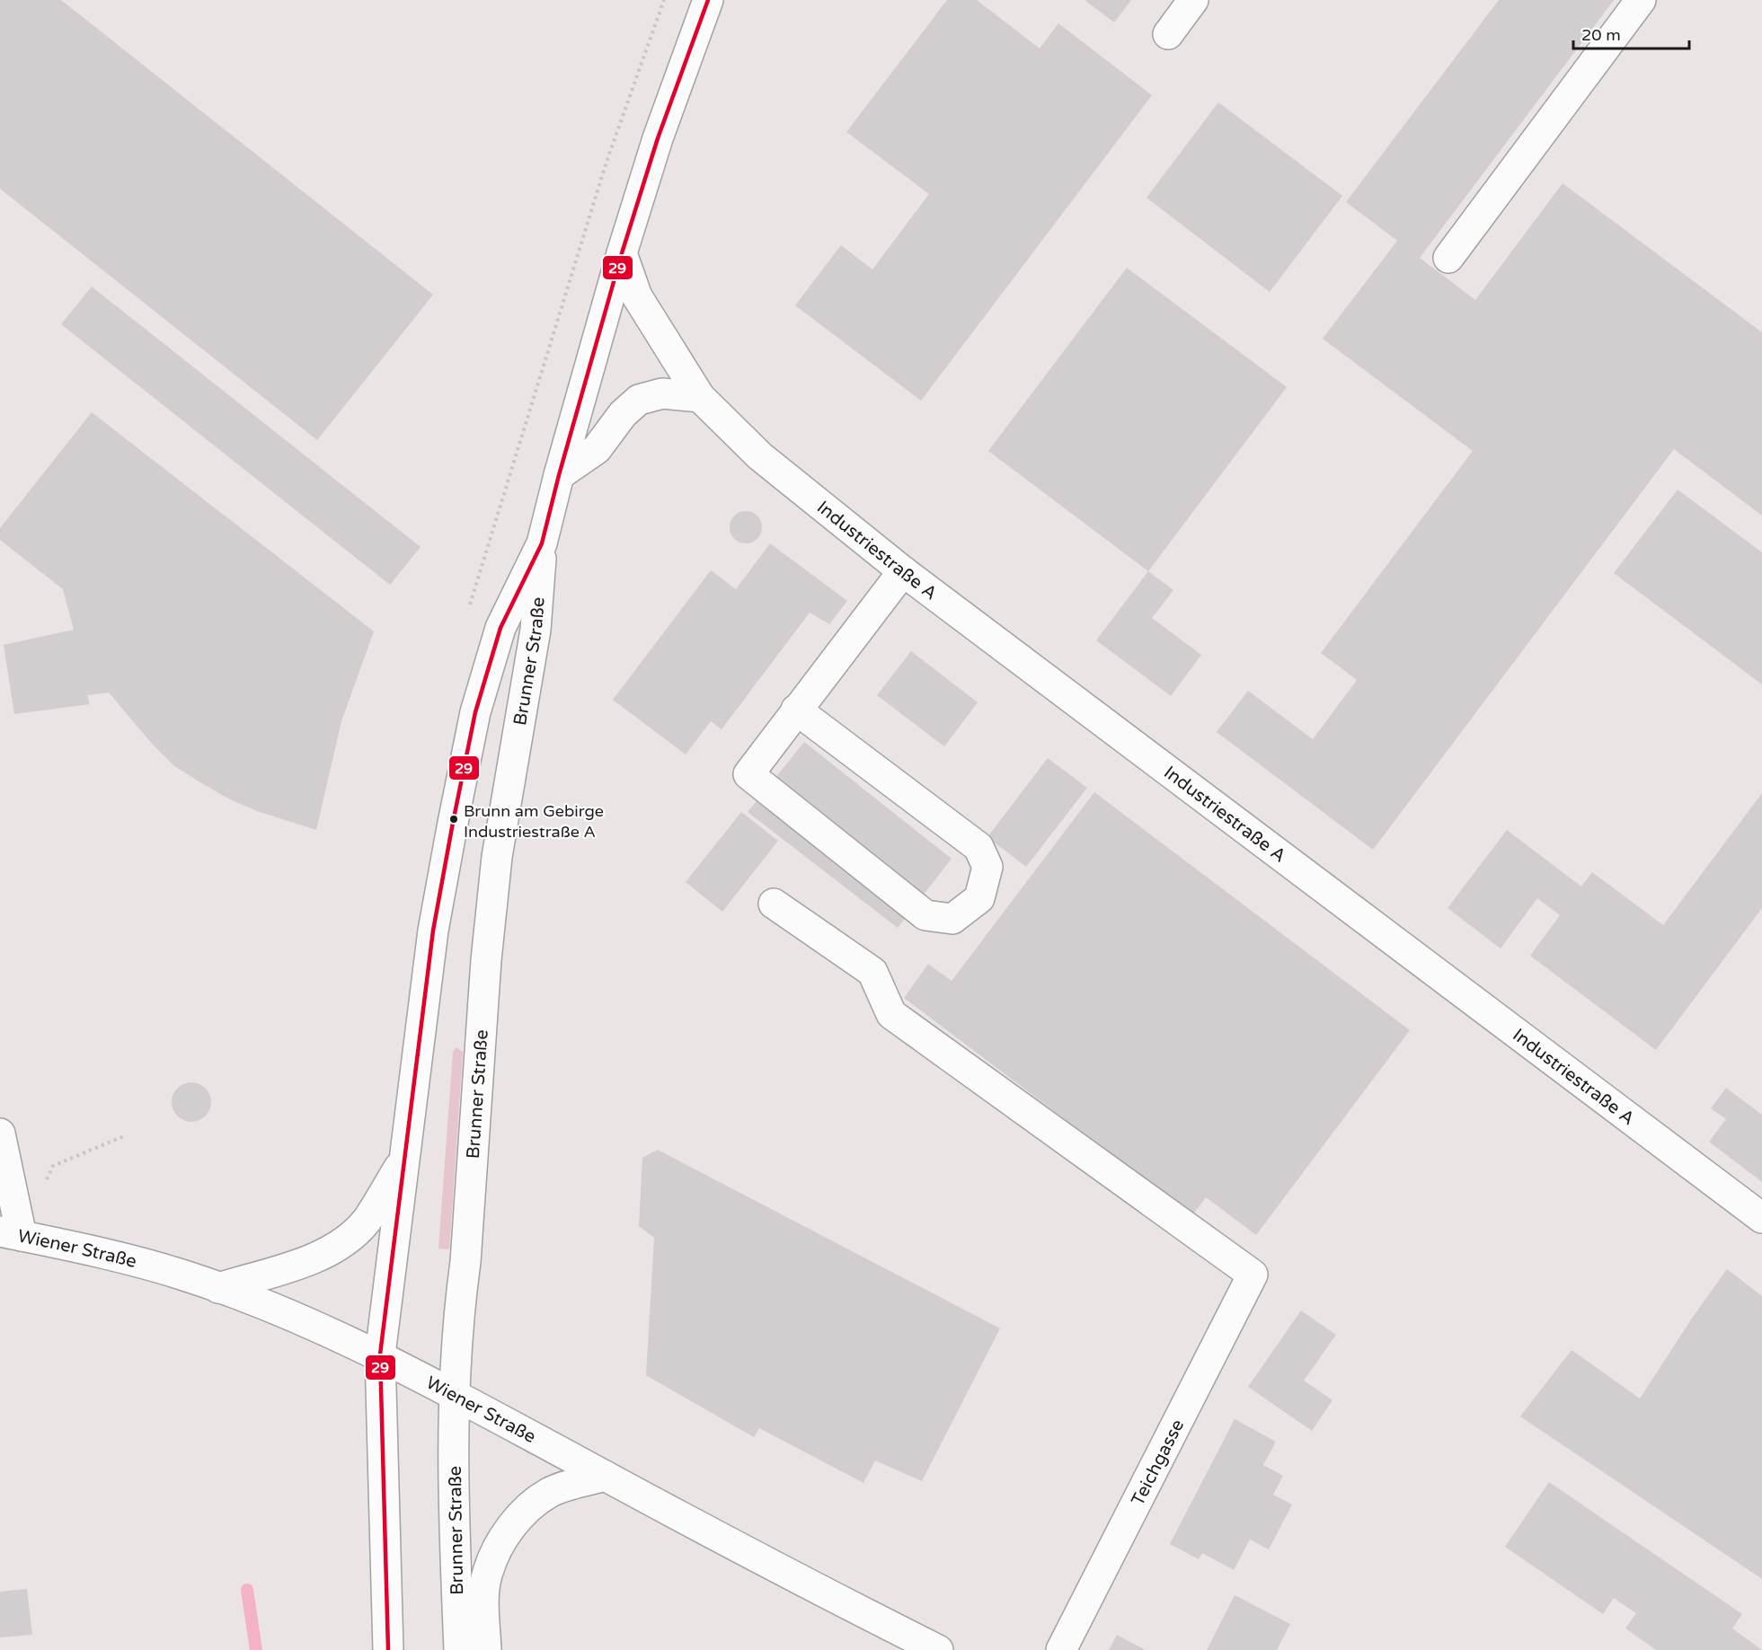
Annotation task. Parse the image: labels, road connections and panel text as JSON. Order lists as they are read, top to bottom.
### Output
{
  "streets": {
    "main road": [
      "Industriestraße A",
      "Brunner Straße",
      "Wiener Straße",
      "Teichgasse"
    ]
  },
  "crossings": [
    ["Brunner Straße", "Wiener Straße"]
  ],
  "places": ["Brunn am Gebirge Industriestraße A"],
  "lines": ["transit line 29"],
  "scale_bar": "20 m"
}
